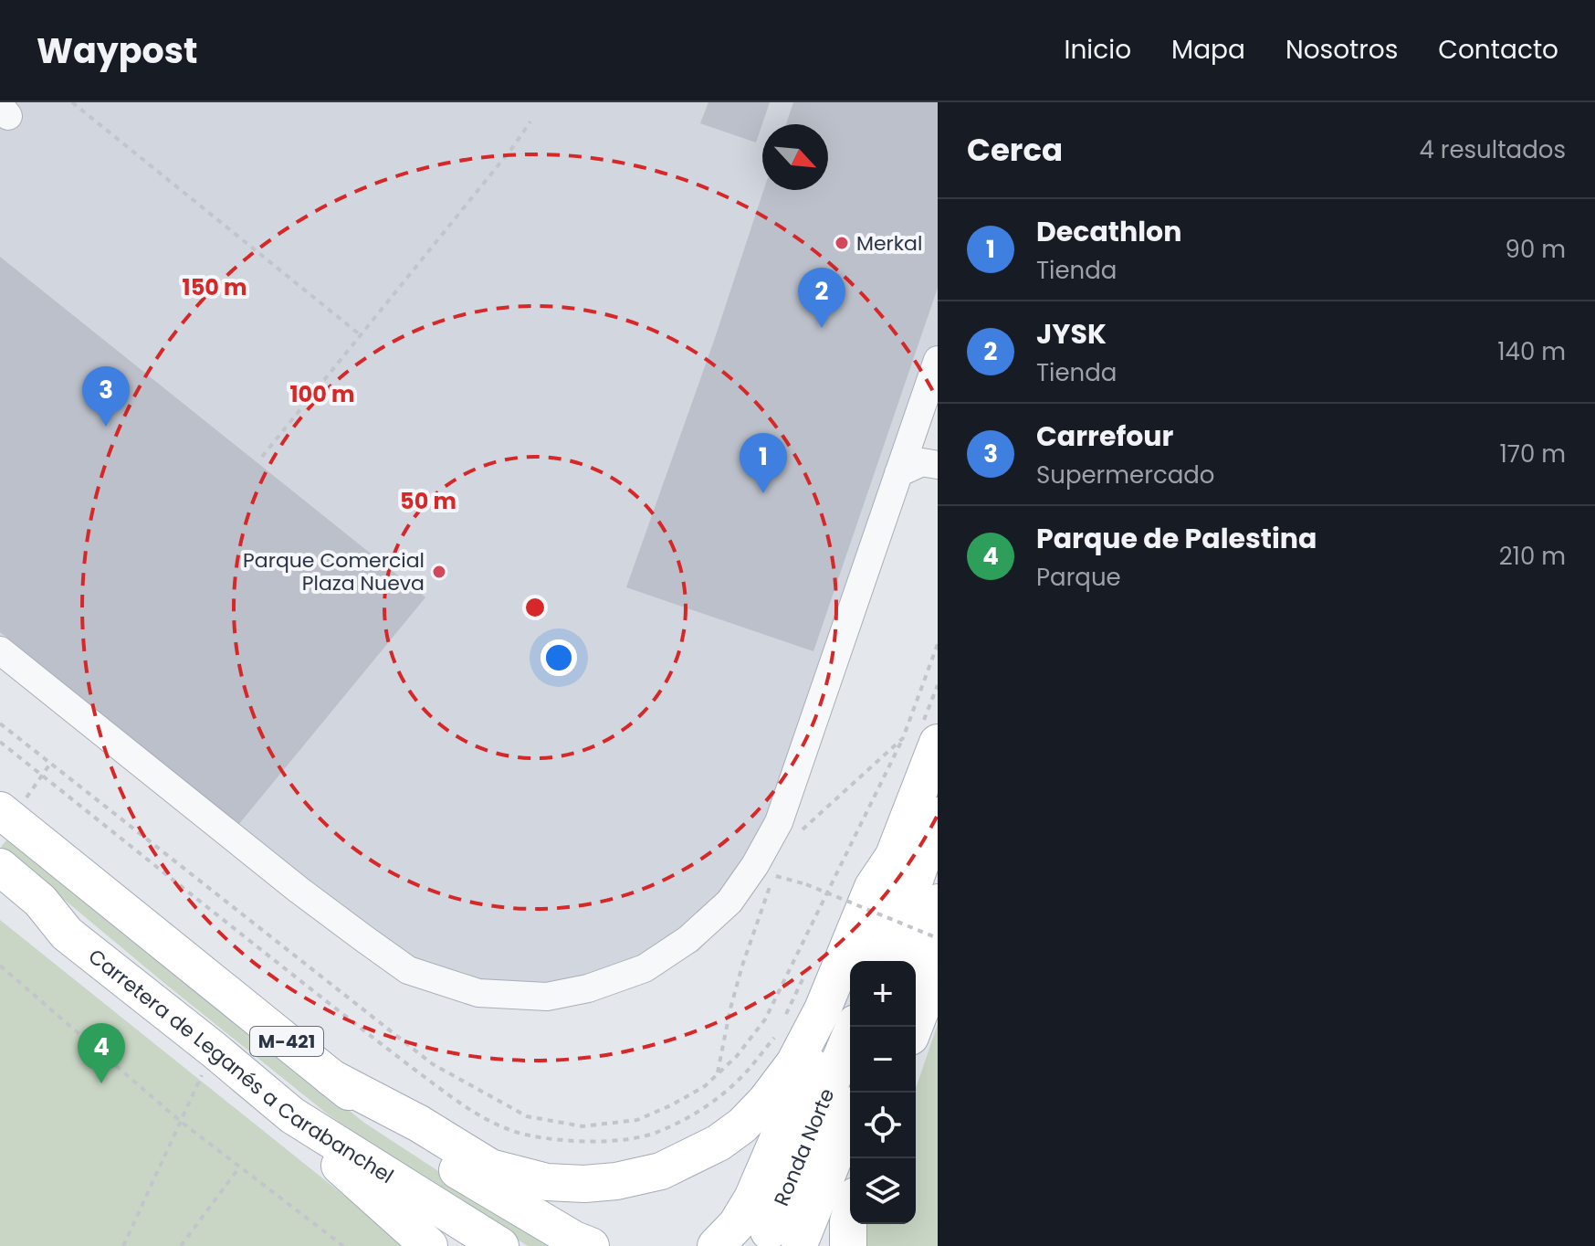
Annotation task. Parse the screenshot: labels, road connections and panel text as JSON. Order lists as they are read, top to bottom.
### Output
{
  "streets": {
    "main road": ["M-421", "Carretera de Leganés a Carabanchel", "Ronda Norte"]
  },
  "crossings": [
    ["M-421", "Carretera de Leganés a Carabanchel"]
  ],
  "places": ["Merkal", "Parque Comercial Plaza Nueva"],
  "north": "bottom right",
  "page": {
    "header": "Waypost",
    "nav": [
      "Inicio",
      "Mapa",
      "Nosotros",
      "Contacto"
    ],
    "heading": ["Cerca", "4 resultados"],
    "list": [
      {
        "mark": "1",
        "name": "Decathlon",
        "note": "Tienda",
        "value": "90 m"
      },
      {
        "mark": "2",
        "name": "JYSK",
        "note": "Tienda",
        "value": "140 m"
      },
      {
        "mark": "3",
        "name": "Carrefour",
        "note": "Supermercado",
        "value": "170 m"
      },
      {
        "mark": "4",
        "name": "Parque de Palestina",
        "note": "Parque",
        "value": "210 m"
      }
    ],
    "pins": [
      "2",
      "3",
      "1",
      "4"
    ],
    "map_buttons": ["+", "−"]
  },
  "rings": ["150 m", "100 m", "50 m"]
}
